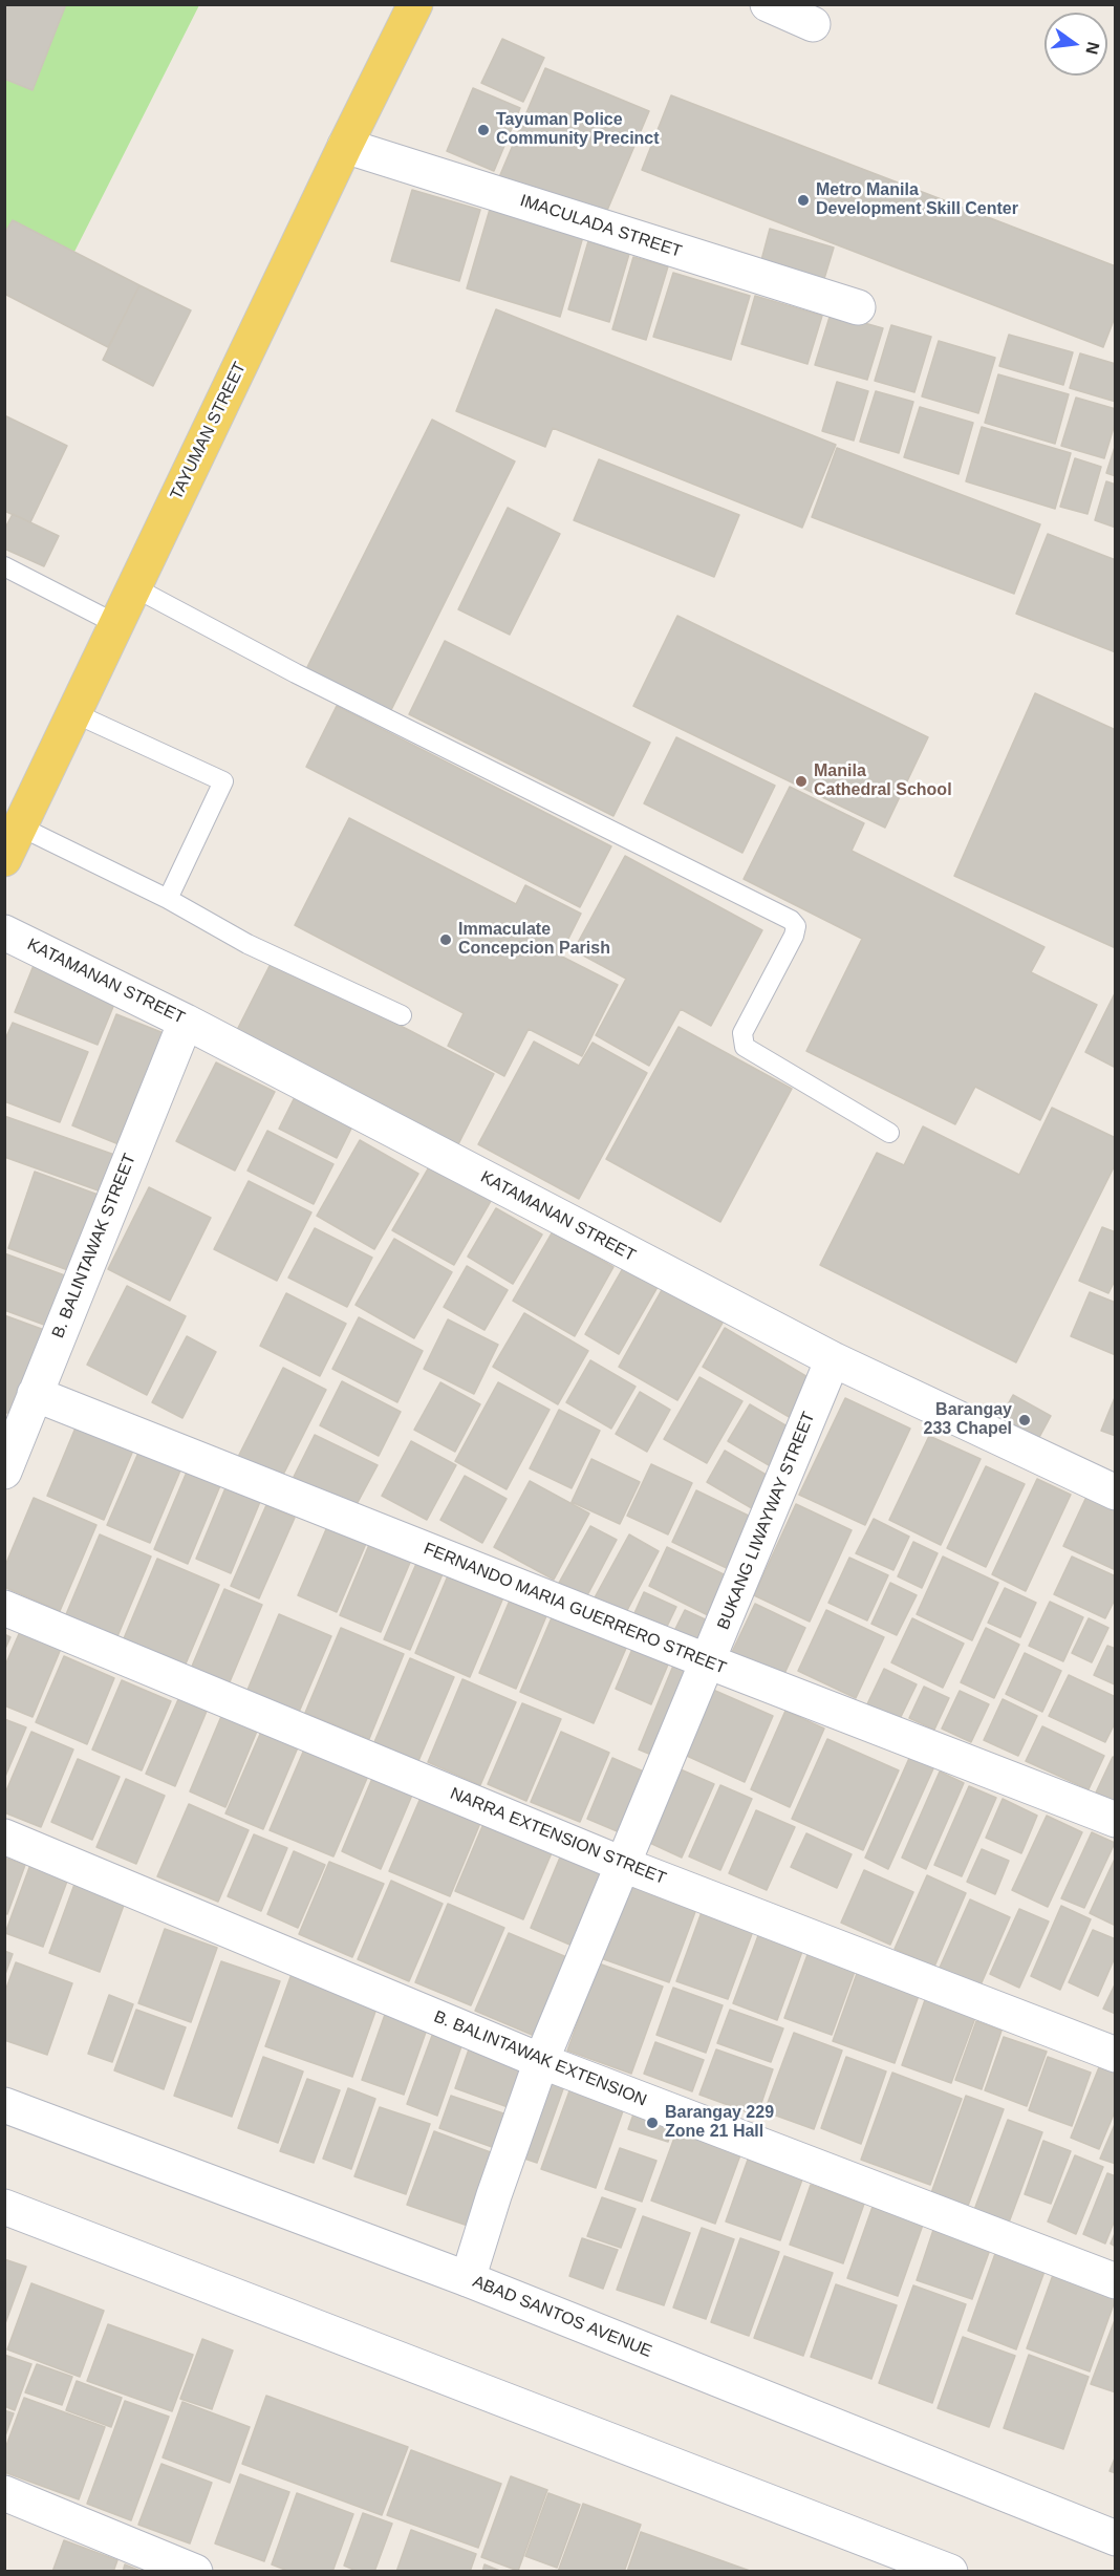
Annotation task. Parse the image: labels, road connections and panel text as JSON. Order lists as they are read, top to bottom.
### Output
{
  "streets": {
    "main road": ["TAYUMAN STREET"],
    "street": [
      "IMACULADA STREET",
      "KATAMANAN STREET",
      "B. BALINTAWAK STREET",
      "BUKANG LIWAYWAY STREET",
      "FERNANDO MARIA GUERRERO STREET",
      "NARRA EXTENSION STREET",
      "B. BALINTAWAK EXTENSION",
      "ABAD SANTOS AVENUE"
    ]
  },
  "crossings": [
    ["IMACULADA STREET", "TAYUMAN STREET"],
    ["KATAMANAN STREET", "B. BALINTAWAK STREET"],
    ["KATAMANAN STREET", "BUKANG LIWAYWAY STREET"],
    ["B. BALINTAWAK STREET", "FERNANDO MARIA GUERRERO STREET"],
    ["BUKANG LIWAYWAY STREET", "FERNANDO MARIA GUERRERO STREET"],
    ["BUKANG LIWAYWAY STREET", "NARRA EXTENSION STREET"],
    ["BUKANG LIWAYWAY STREET", "B. BALINTAWAK EXTENSION"],
    ["BUKANG LIWAYWAY STREET", "ABAD SANTOS AVENUE"]
  ],
  "places": [
    "Tayuman Police Community Precinct",
    "Metro Manila Development Skill Center",
    "Manila Cathedral School",
    "Immaculate Concepcion Parish",
    "Barangay 233 Chapel",
    "Barangay 229 Zone 21 Hall"
  ],
  "north": "right"
}
